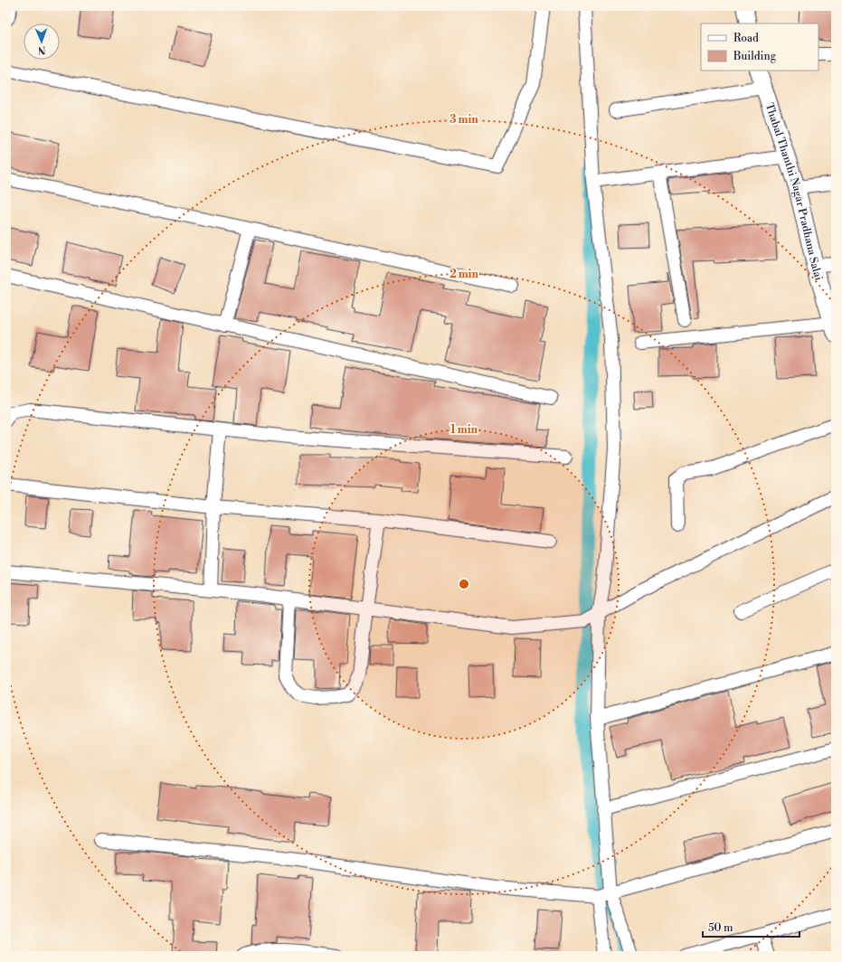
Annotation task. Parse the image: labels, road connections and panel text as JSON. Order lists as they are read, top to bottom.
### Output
{
  "streets": {
    "main road": ["Thabal Thanthi Nagar Pradhana Salai"]
  },
  "legend": ["Road", "Building"],
  "scale_bar": "50 m",
  "north": "bottom",
  "rings": ["3 min", "2 min", "1 min"]
}
